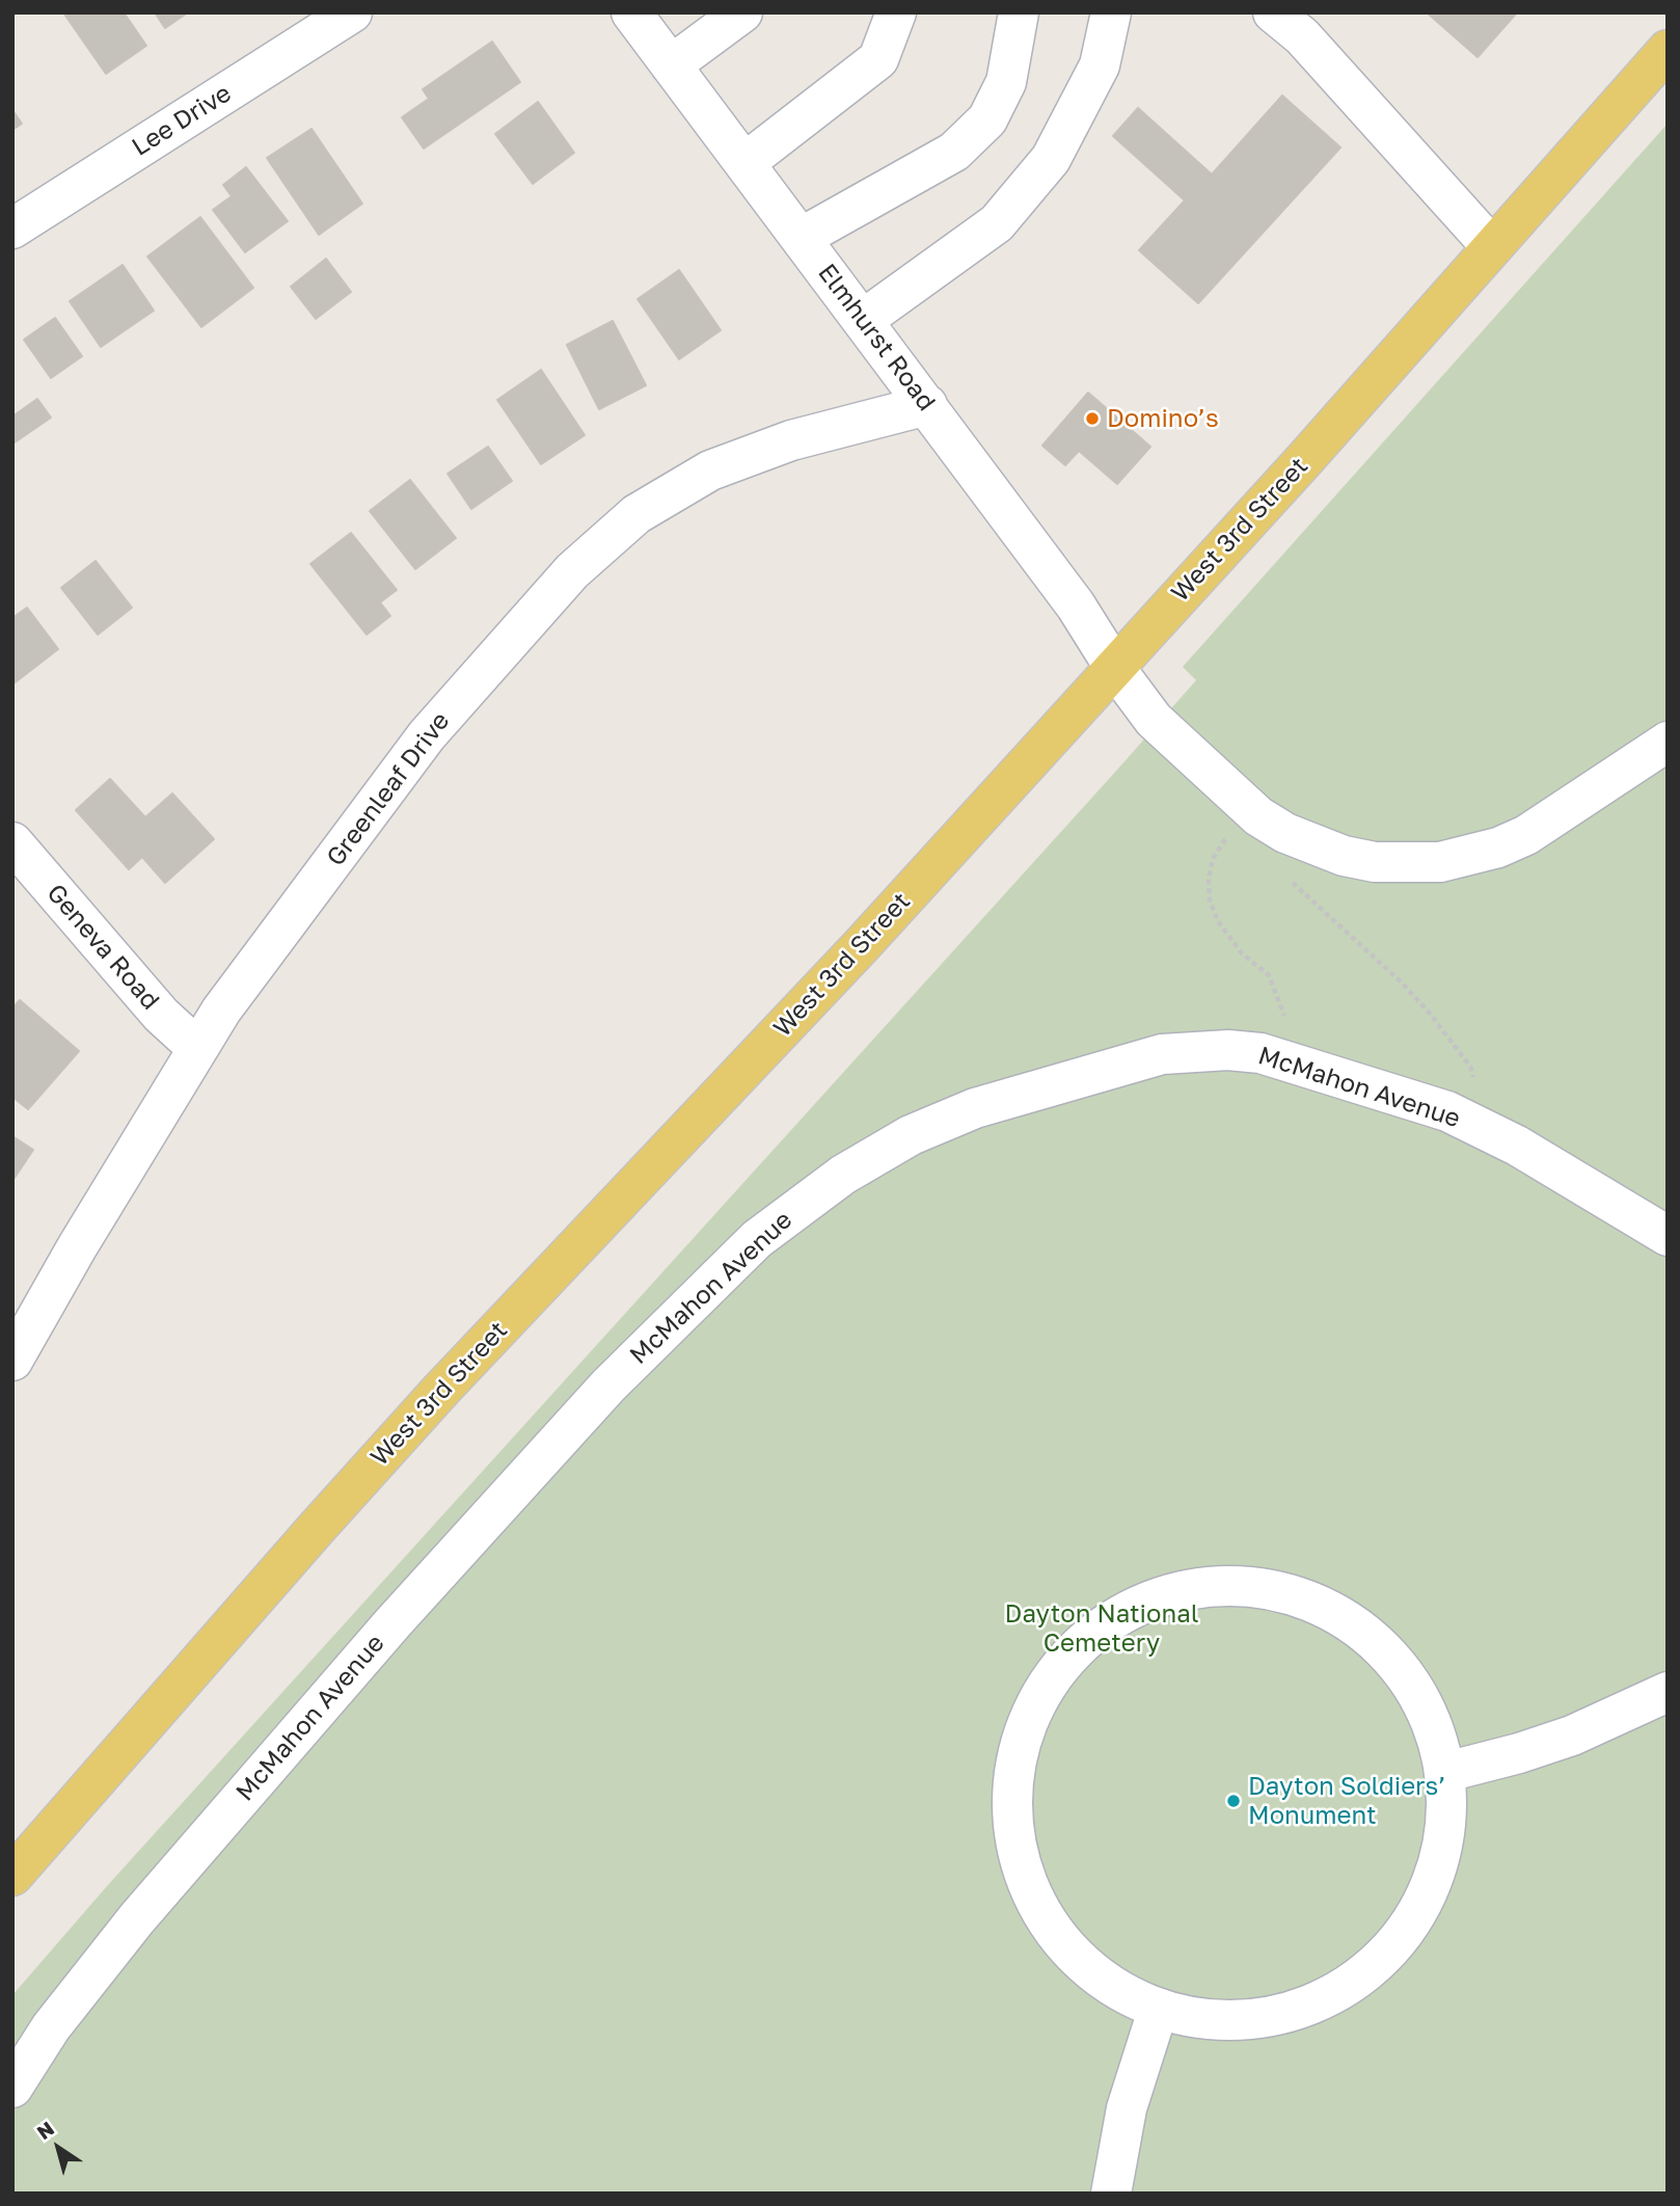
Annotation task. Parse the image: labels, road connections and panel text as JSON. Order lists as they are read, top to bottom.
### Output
{
  "streets": {
    "main road": ["West 3rd Street"],
    "street": [
      "Lee Drive",
      "Elmhurst Road",
      "Greenleaf Drive",
      "Geneva Road",
      "McMahon Avenue"
    ]
  },
  "crossings": [
    ["Elmhurst Road", "West 3rd Street"],
    ["Elmhurst Road", "Greenleaf Drive"],
    ["Greenleaf Drive", "Geneva Road"]
  ],
  "parks": ["Dayton National Cemetery"],
  "places": ["Domino’s", "Dayton Soldiers’ Monument"],
  "north": "top left"
}
